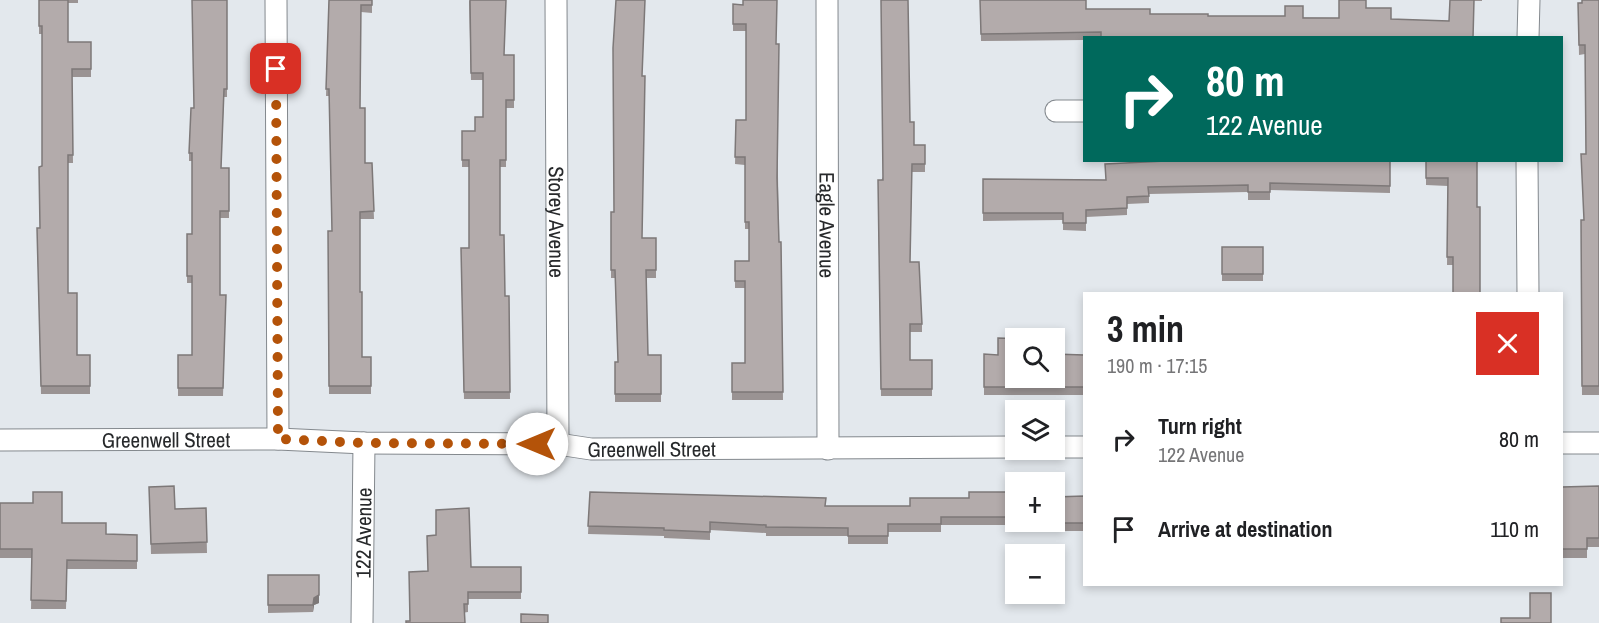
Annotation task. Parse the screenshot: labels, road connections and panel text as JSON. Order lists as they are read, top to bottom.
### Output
{
  "streets": {
    "street": [
      "Storey Avenue",
      "Eagle Avenue",
      "Greenwell Street",
      "122 Avenue"
    ]
  },
  "crossings": [
    ["Storey Avenue", "Greenwell Street"],
    ["Eagle Avenue", "Greenwell Street"],
    ["Greenwell Street", "122 Avenue"]
  ],
  "page": {
    "turn": ["80 m", "122 Avenue"],
    "heading": ["3 min", "190 m · 17:15"],
    "map_buttons": ["+", "−"],
    "list": [
      {
        "name": "Turn right",
        "note": "122 Avenue",
        "value": "80 m"
      },
      {
        "name": "Arrive at destination",
        "value": "110 m"
      }
    ]
  }
}
